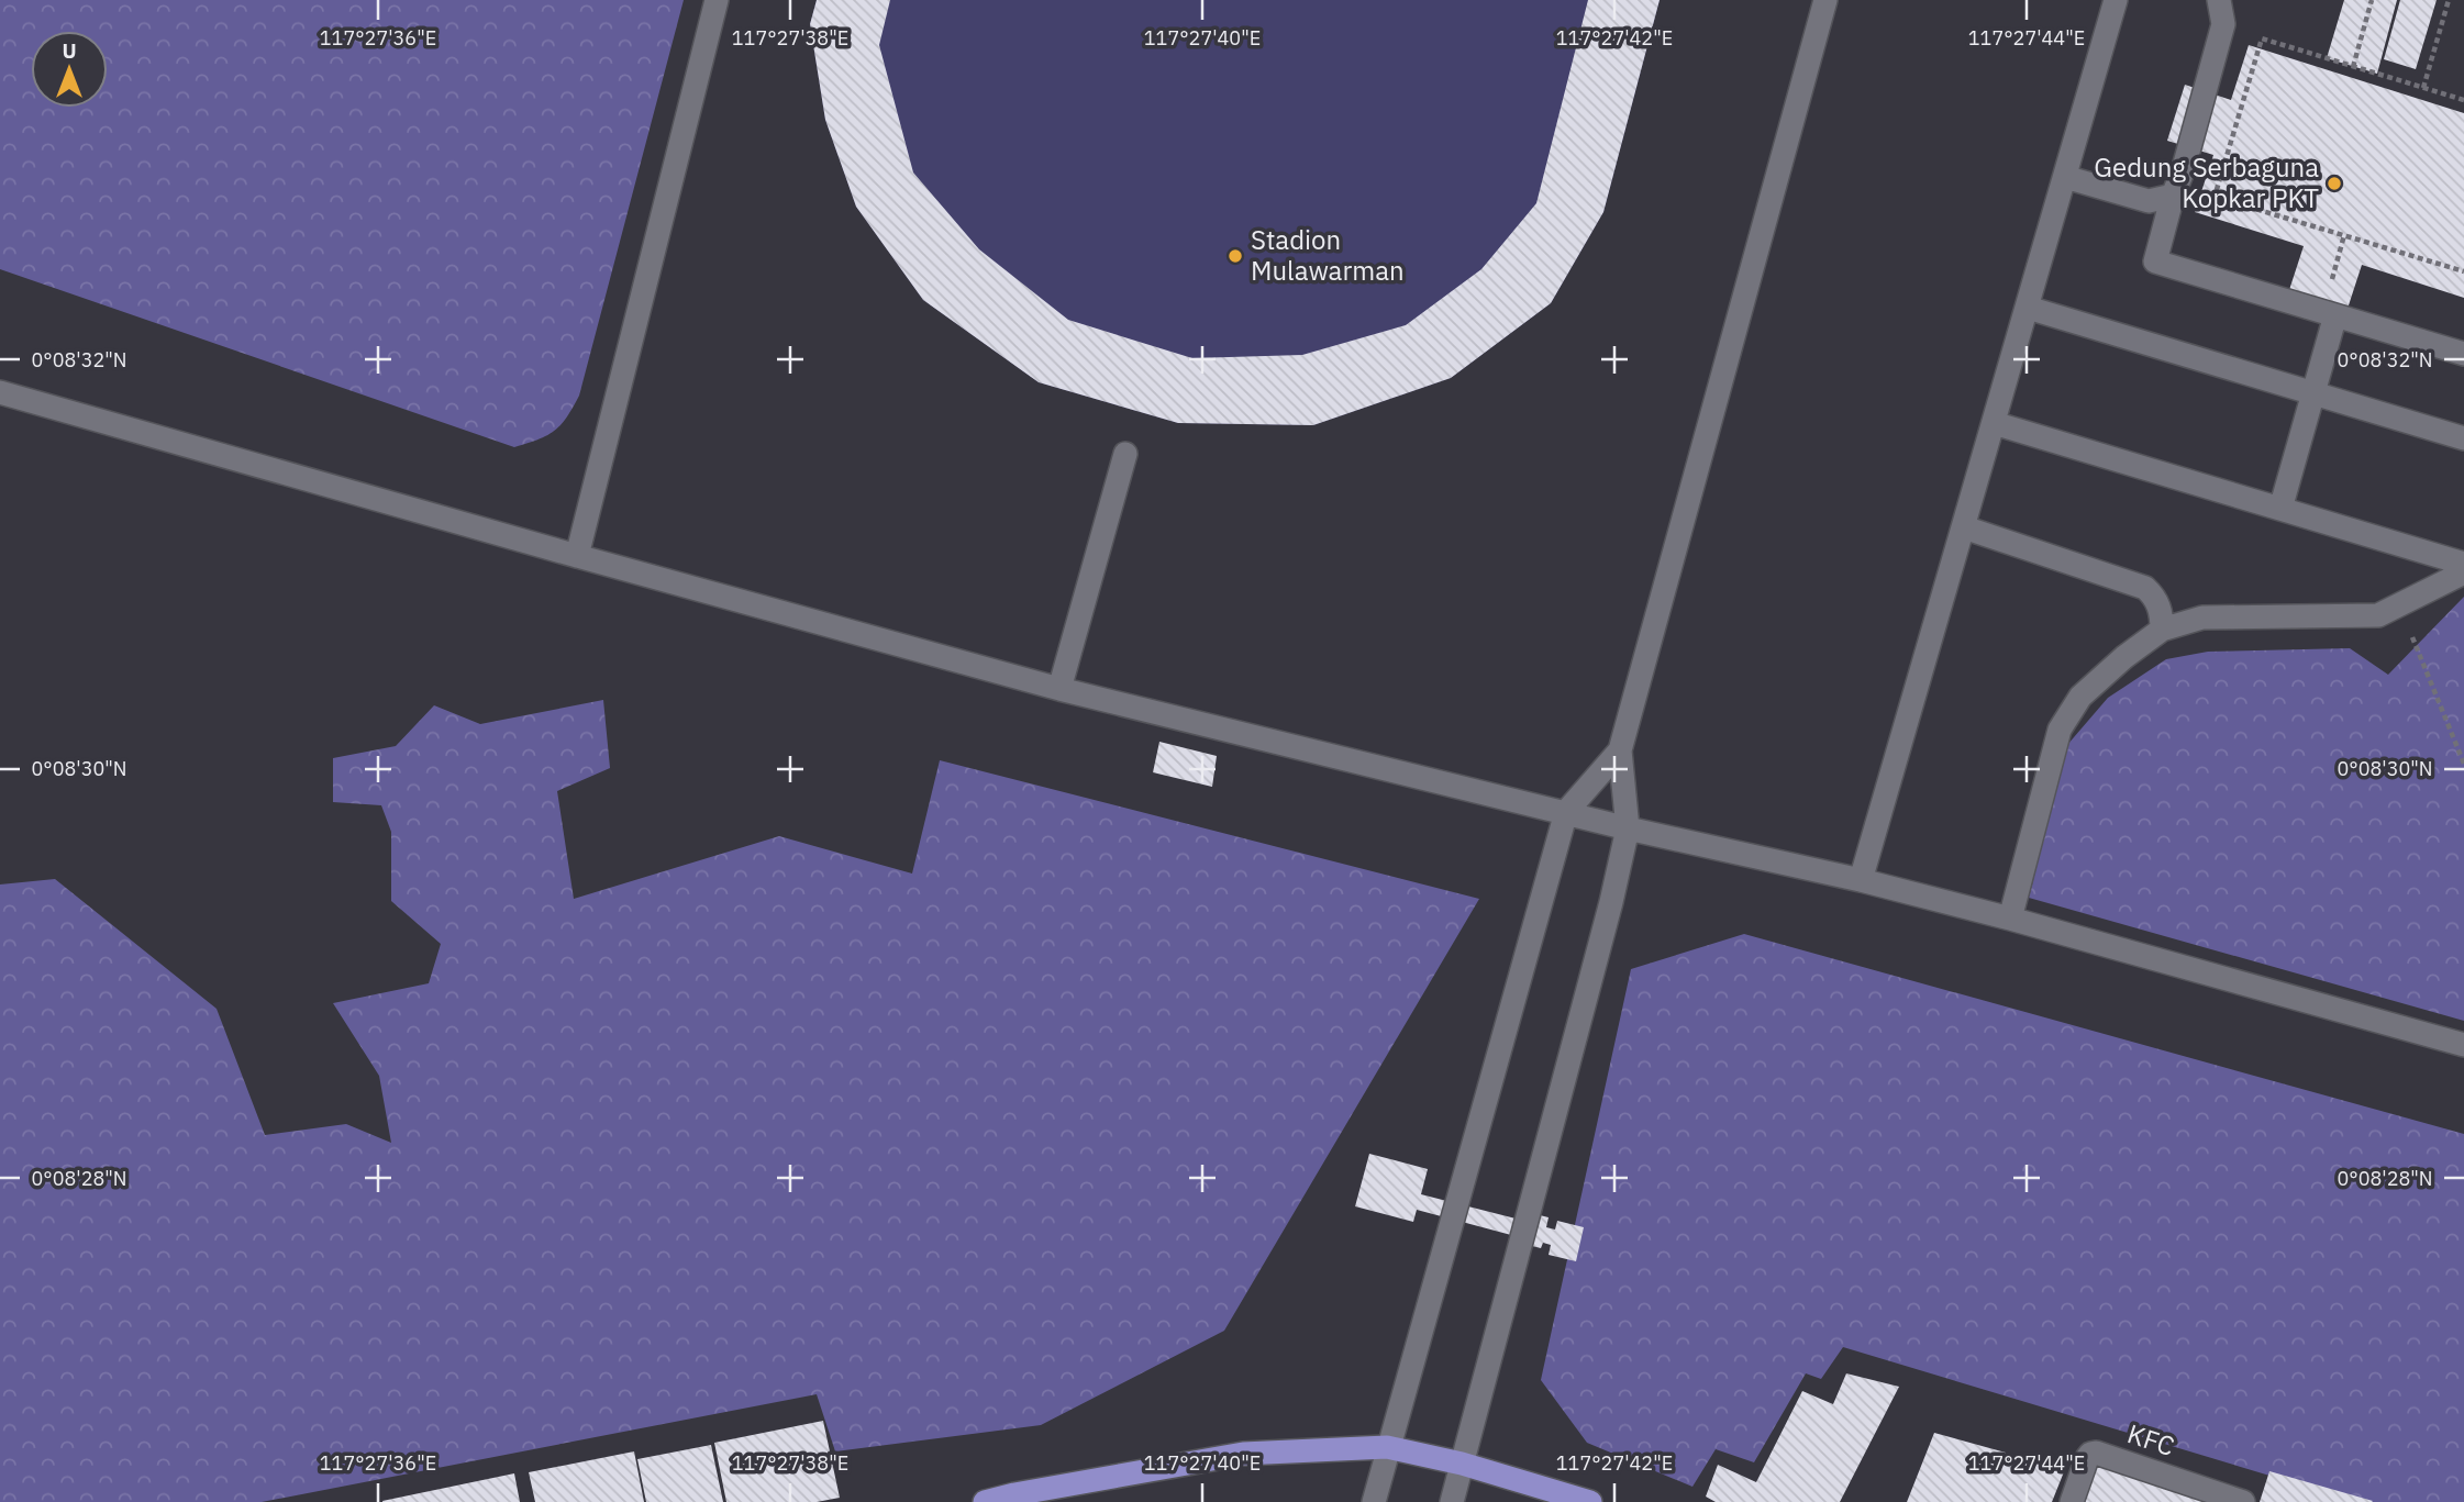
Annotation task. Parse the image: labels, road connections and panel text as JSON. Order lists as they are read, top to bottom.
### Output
{
  "streets": {
    "street": ["KFC"]
  },
  "places": ["Gedung Serbaguna Kopkar PKT", "Stadion Mulawarman"],
  "north": "top",
  "coordinates": [
    "117°27'36\"E",
    "117°27'38\"E",
    "117°27'40\"E",
    "117°27'42\"E",
    "117°27'44\"E",
    "0°08'32\"N",
    "0°08'30\"N",
    "0°08'28\"N"
  ]
}
